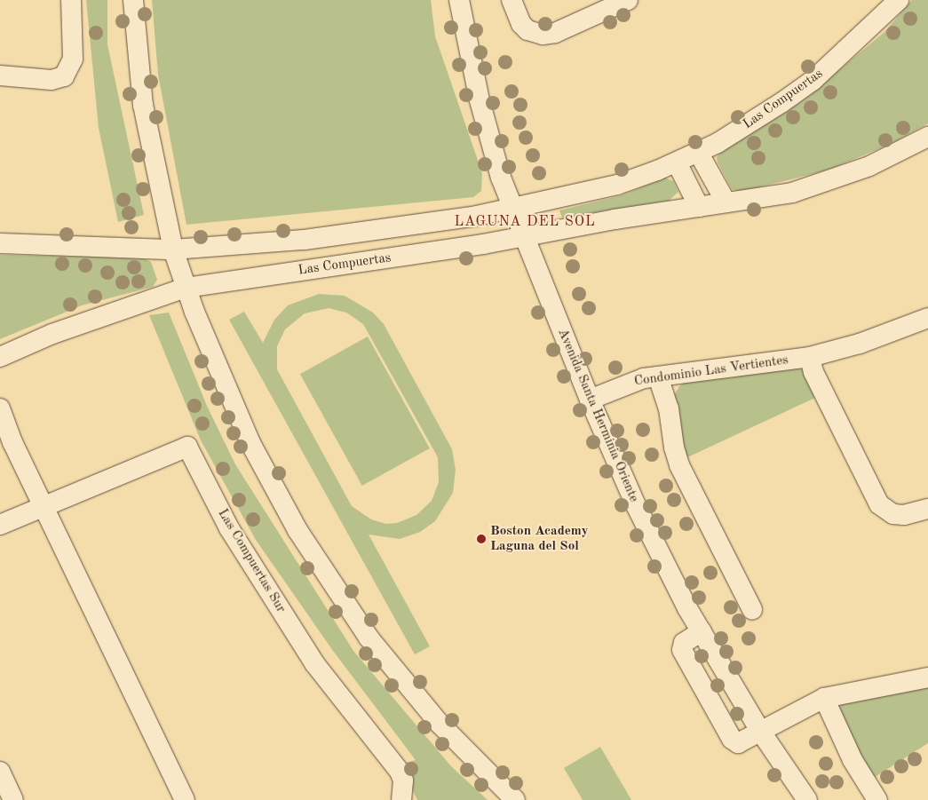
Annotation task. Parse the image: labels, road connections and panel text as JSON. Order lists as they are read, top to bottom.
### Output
{
  "streets": {
    "street": [
      "Las Compuertas",
      "Condominio Las Vertientes",
      "Avenida Santa Herminia Oriente",
      "Las Compuertas Sur"
    ]
  },
  "crossings": [
    ["Las Compuertas", "Avenida Santa Herminia Oriente"],
    ["Condominio Las Vertientes", "Avenida Santa Herminia Oriente"]
  ],
  "districts": ["LAGUNA DEL SOL"],
  "places": ["Boston Academy Laguna del Sol"]
}
